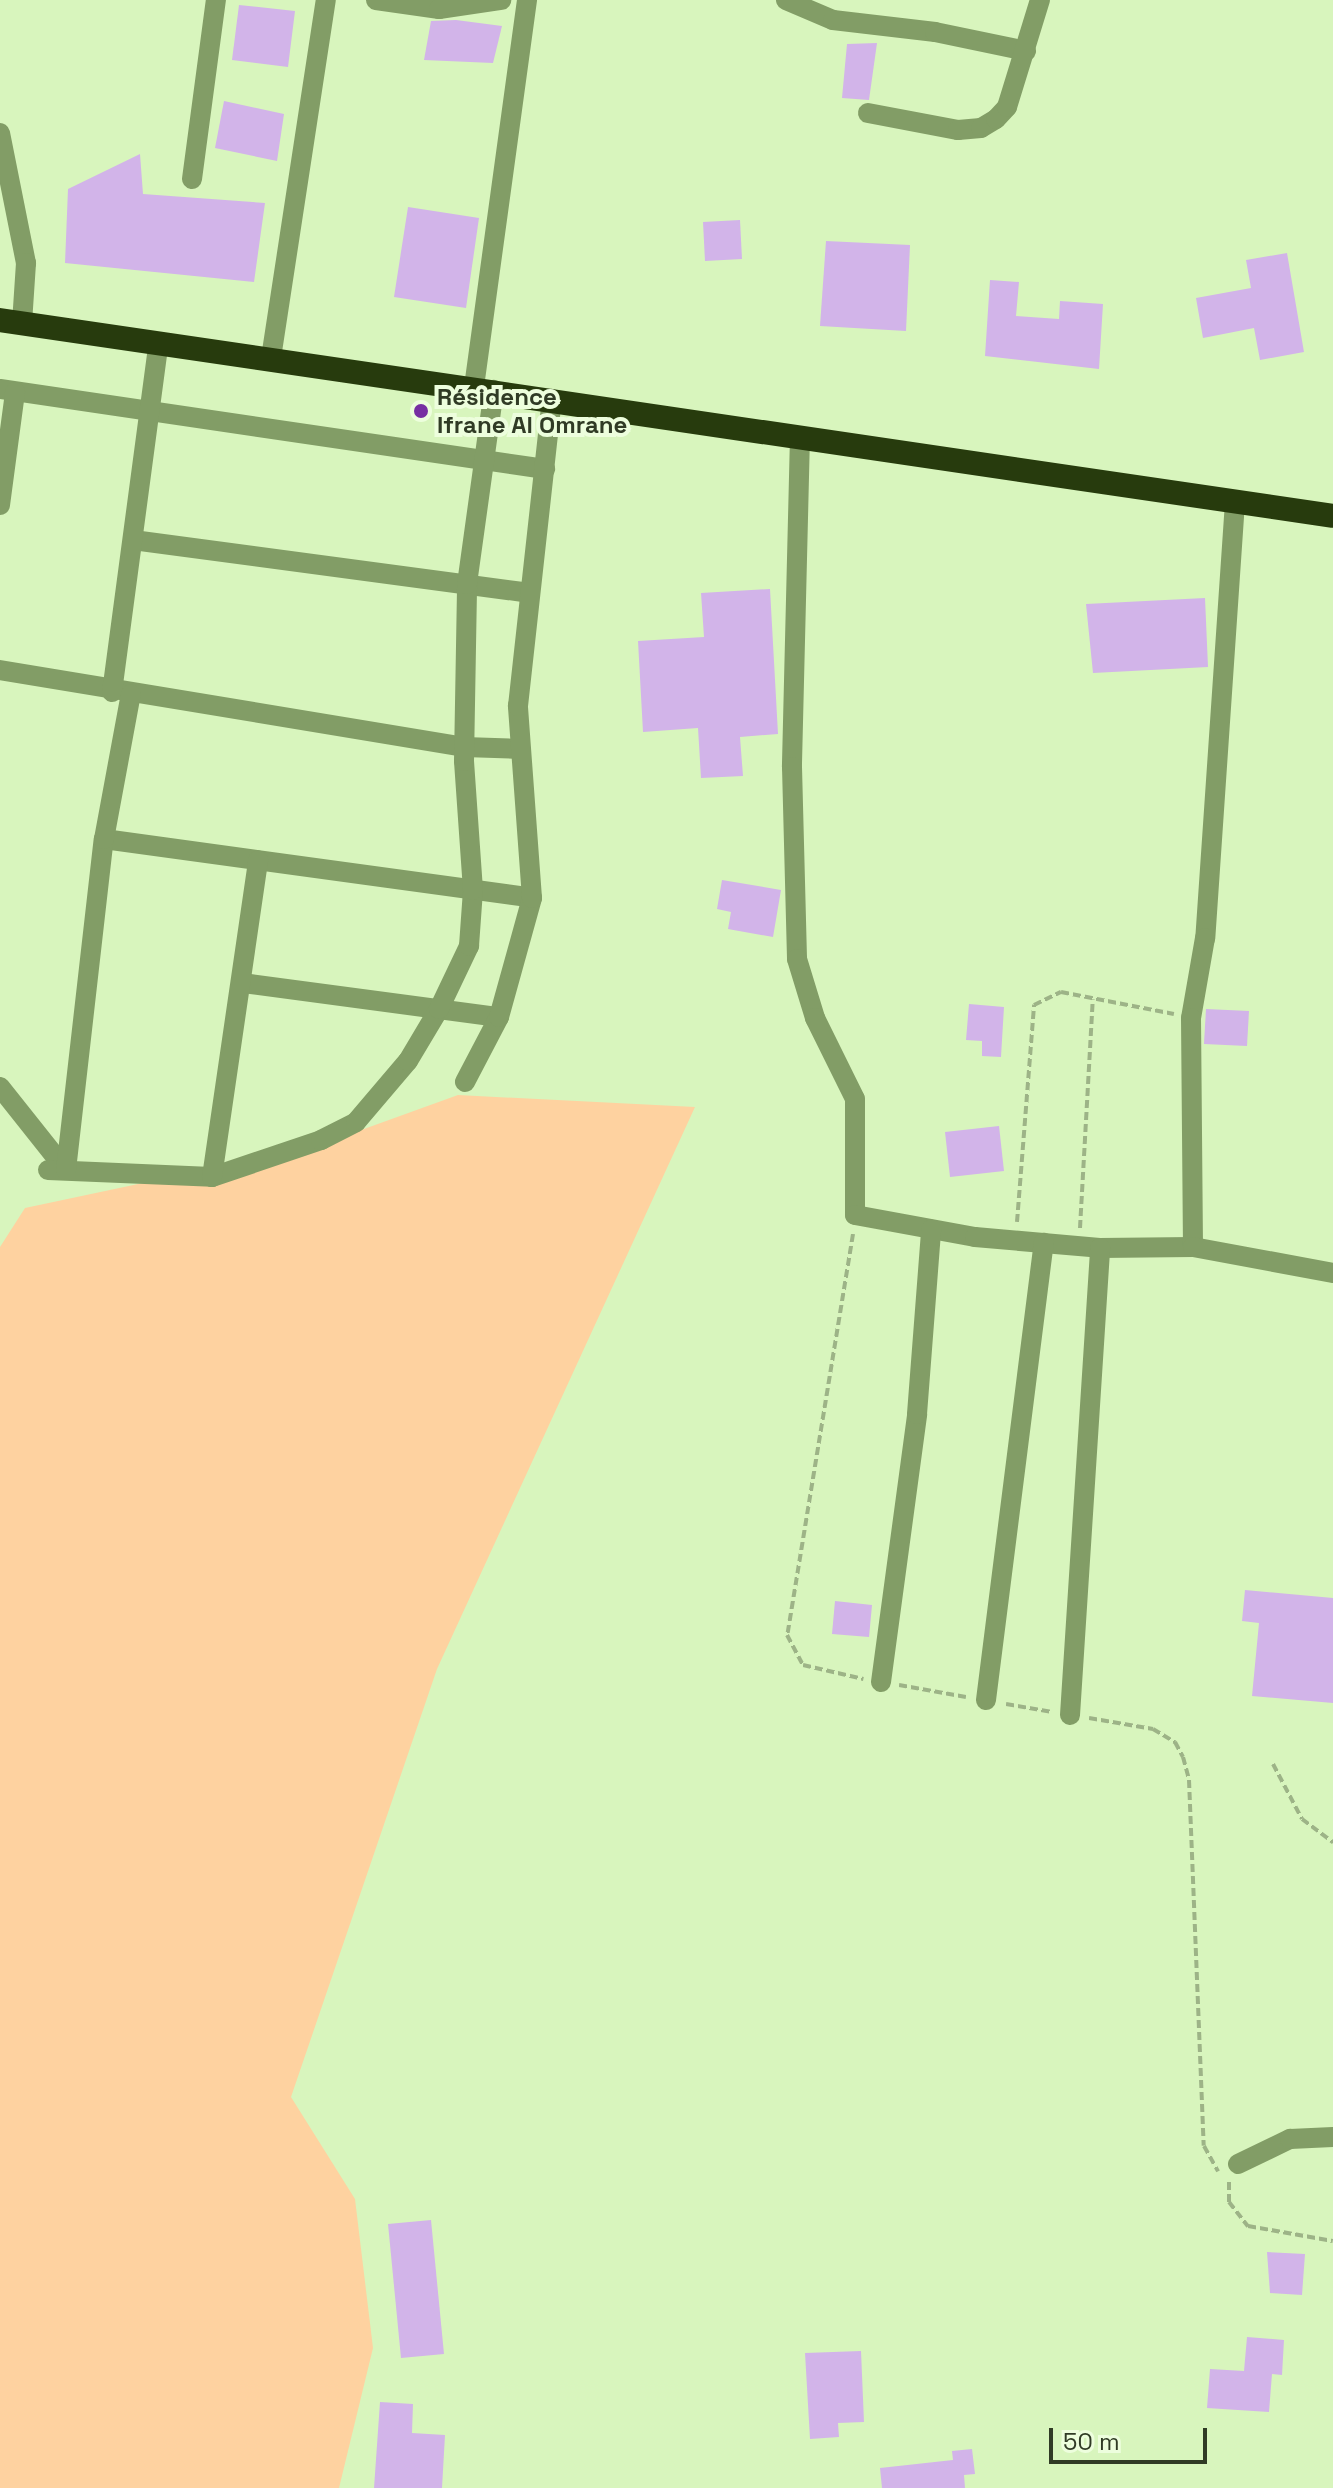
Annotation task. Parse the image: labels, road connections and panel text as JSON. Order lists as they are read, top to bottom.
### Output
{
  "places": ["Résidence Ifrane Al Omrane"],
  "scale_bar": "50 m"
}
